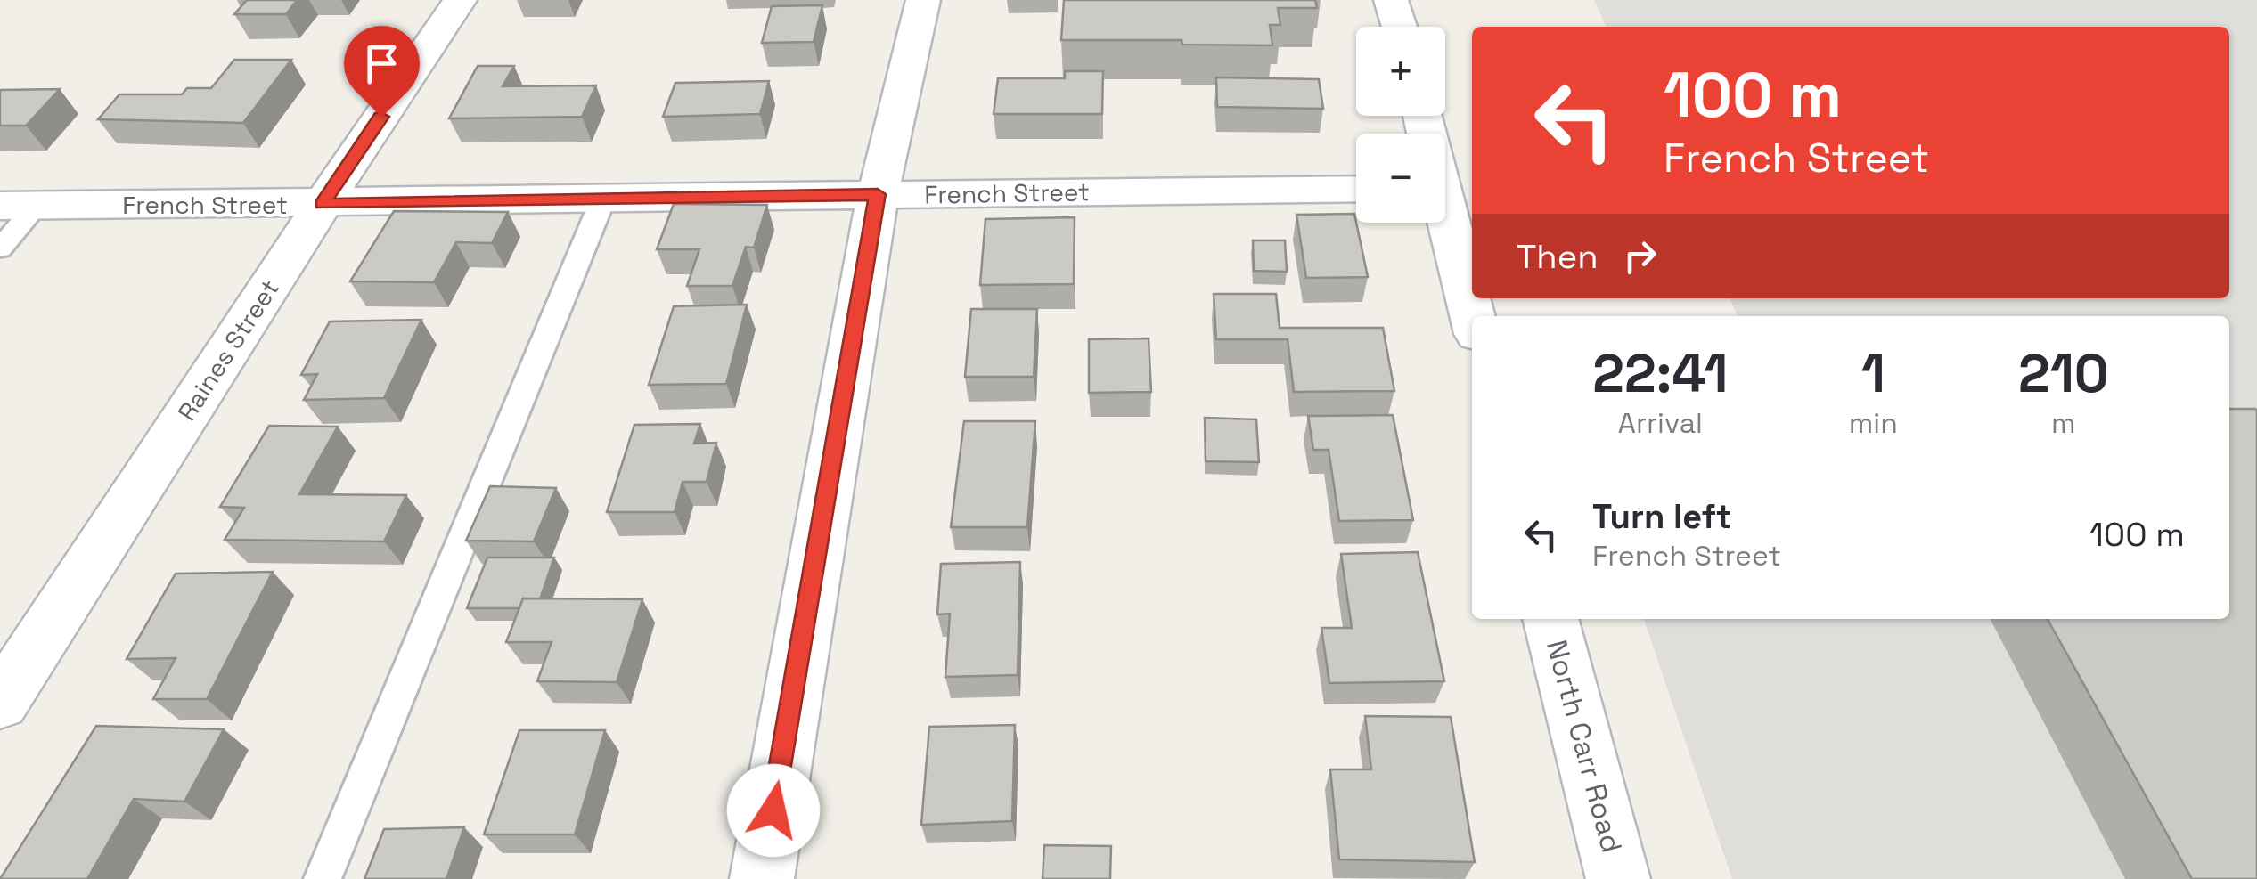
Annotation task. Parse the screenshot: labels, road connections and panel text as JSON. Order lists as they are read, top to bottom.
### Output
{
  "streets": {
    "street": ["French Street", "Raines Street", "North Carr Road"]
  },
  "crossings": [
    ["French Street", "Raines Street"]
  ],
  "page": {
    "map_buttons": ["+", "−"],
    "turn": ["100 m", "French Street"],
    "then": "Then",
    "eta": [
      "22:41",
      "Arrival",
      "1",
      "min",
      "210",
      "m"
    ],
    "list": [
      {
        "name": "Turn left",
        "note": "French Street",
        "value": "100 m"
      }
    ]
  }
}
